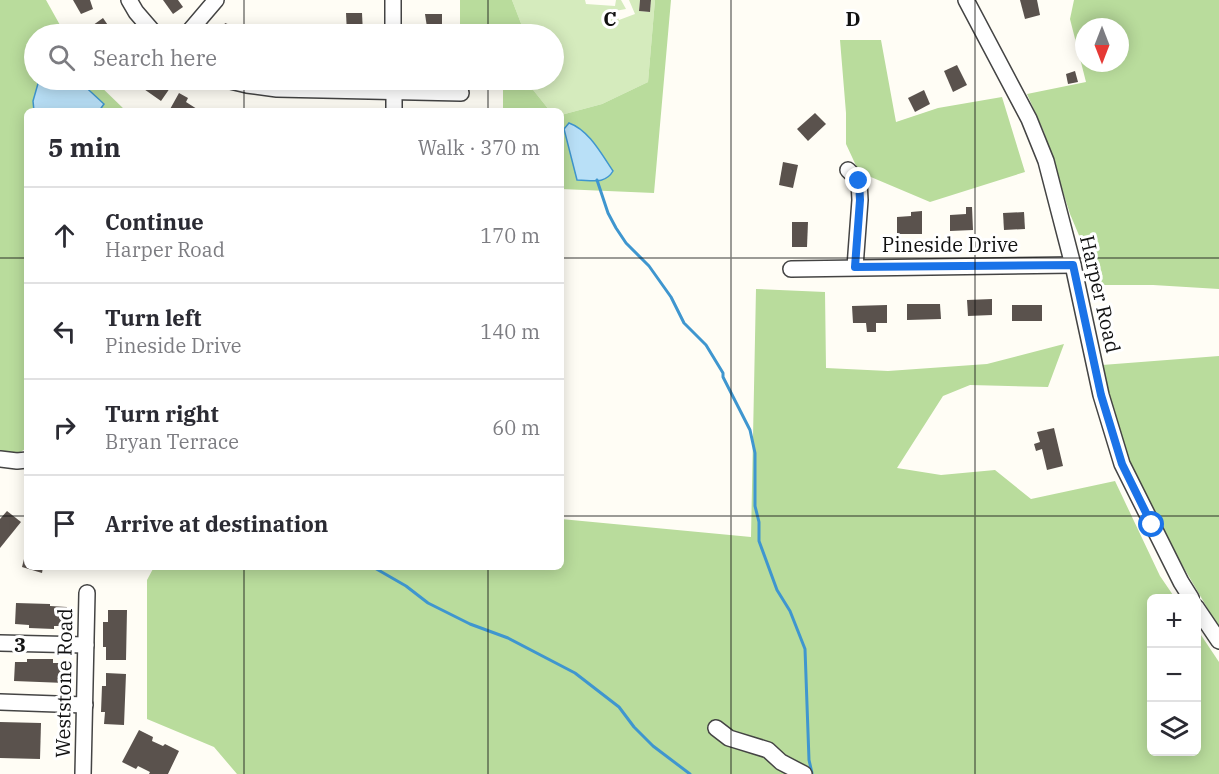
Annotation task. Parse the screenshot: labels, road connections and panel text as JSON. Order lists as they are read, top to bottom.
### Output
{
  "streets": {
    "street": ["Pineside Drive", "Harper Road", "Weststone Road"]
  },
  "crossings": [
    ["Pineside Drive", "Harper Road"]
  ],
  "north": "bottom",
  "page": {
    "search": "Search here",
    "heading": ["5 min", "Walk · 370 m"],
    "list": [
      ["Continue", "Harper Road", "170 m"],
      ["Turn left", "Pineside Drive", "140 m"],
      ["Turn right", "Bryan Terrace", "60 m"],
      "Arrive at destination"
    ],
    "map_buttons": ["+", "−"]
  },
  "grid": {
    "columns": ["C", "D"],
    "rows": ["3"]
  }
}
